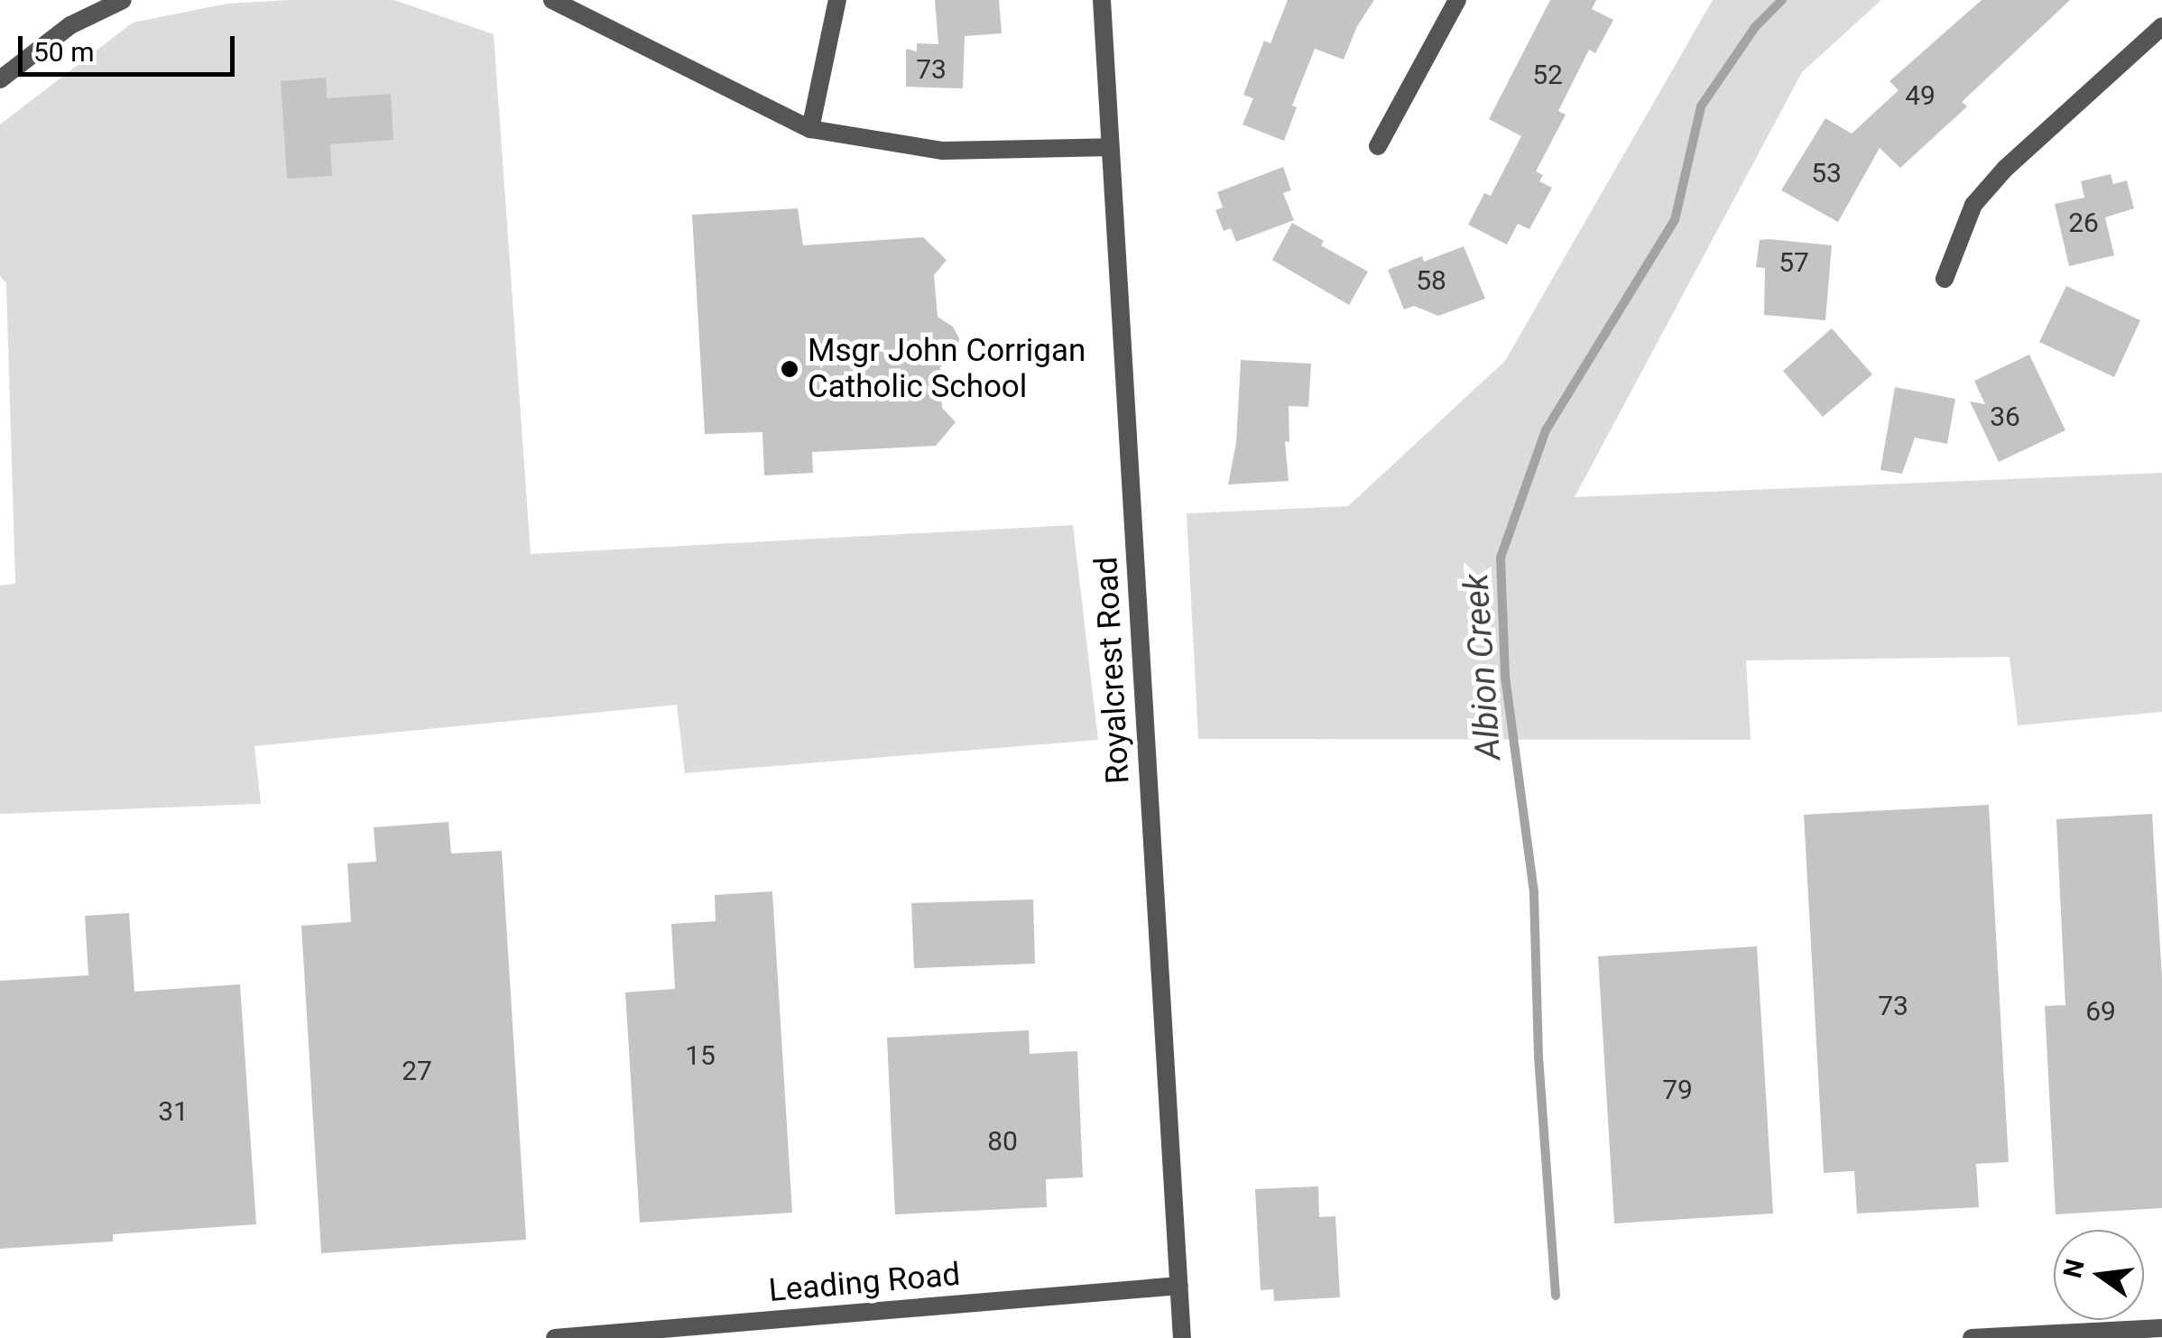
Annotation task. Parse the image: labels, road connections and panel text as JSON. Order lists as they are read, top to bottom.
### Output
{
  "streets": {
    "street": ["Royalcrest Road", "Leading Road"]
  },
  "crossings": [
    ["Royalcrest Road", "Leading Road"]
  ],
  "water": ["Albion Creek"],
  "places": ["Msgr John Corrigan Catholic School"],
  "house_numbers": [
    "73",
    "52",
    "49",
    "53",
    "26",
    "57",
    "58",
    "36",
    "73",
    "69",
    "15",
    "27",
    "79",
    "31",
    "80"
  ],
  "scale_bar": "50 m",
  "north": "left"
}
